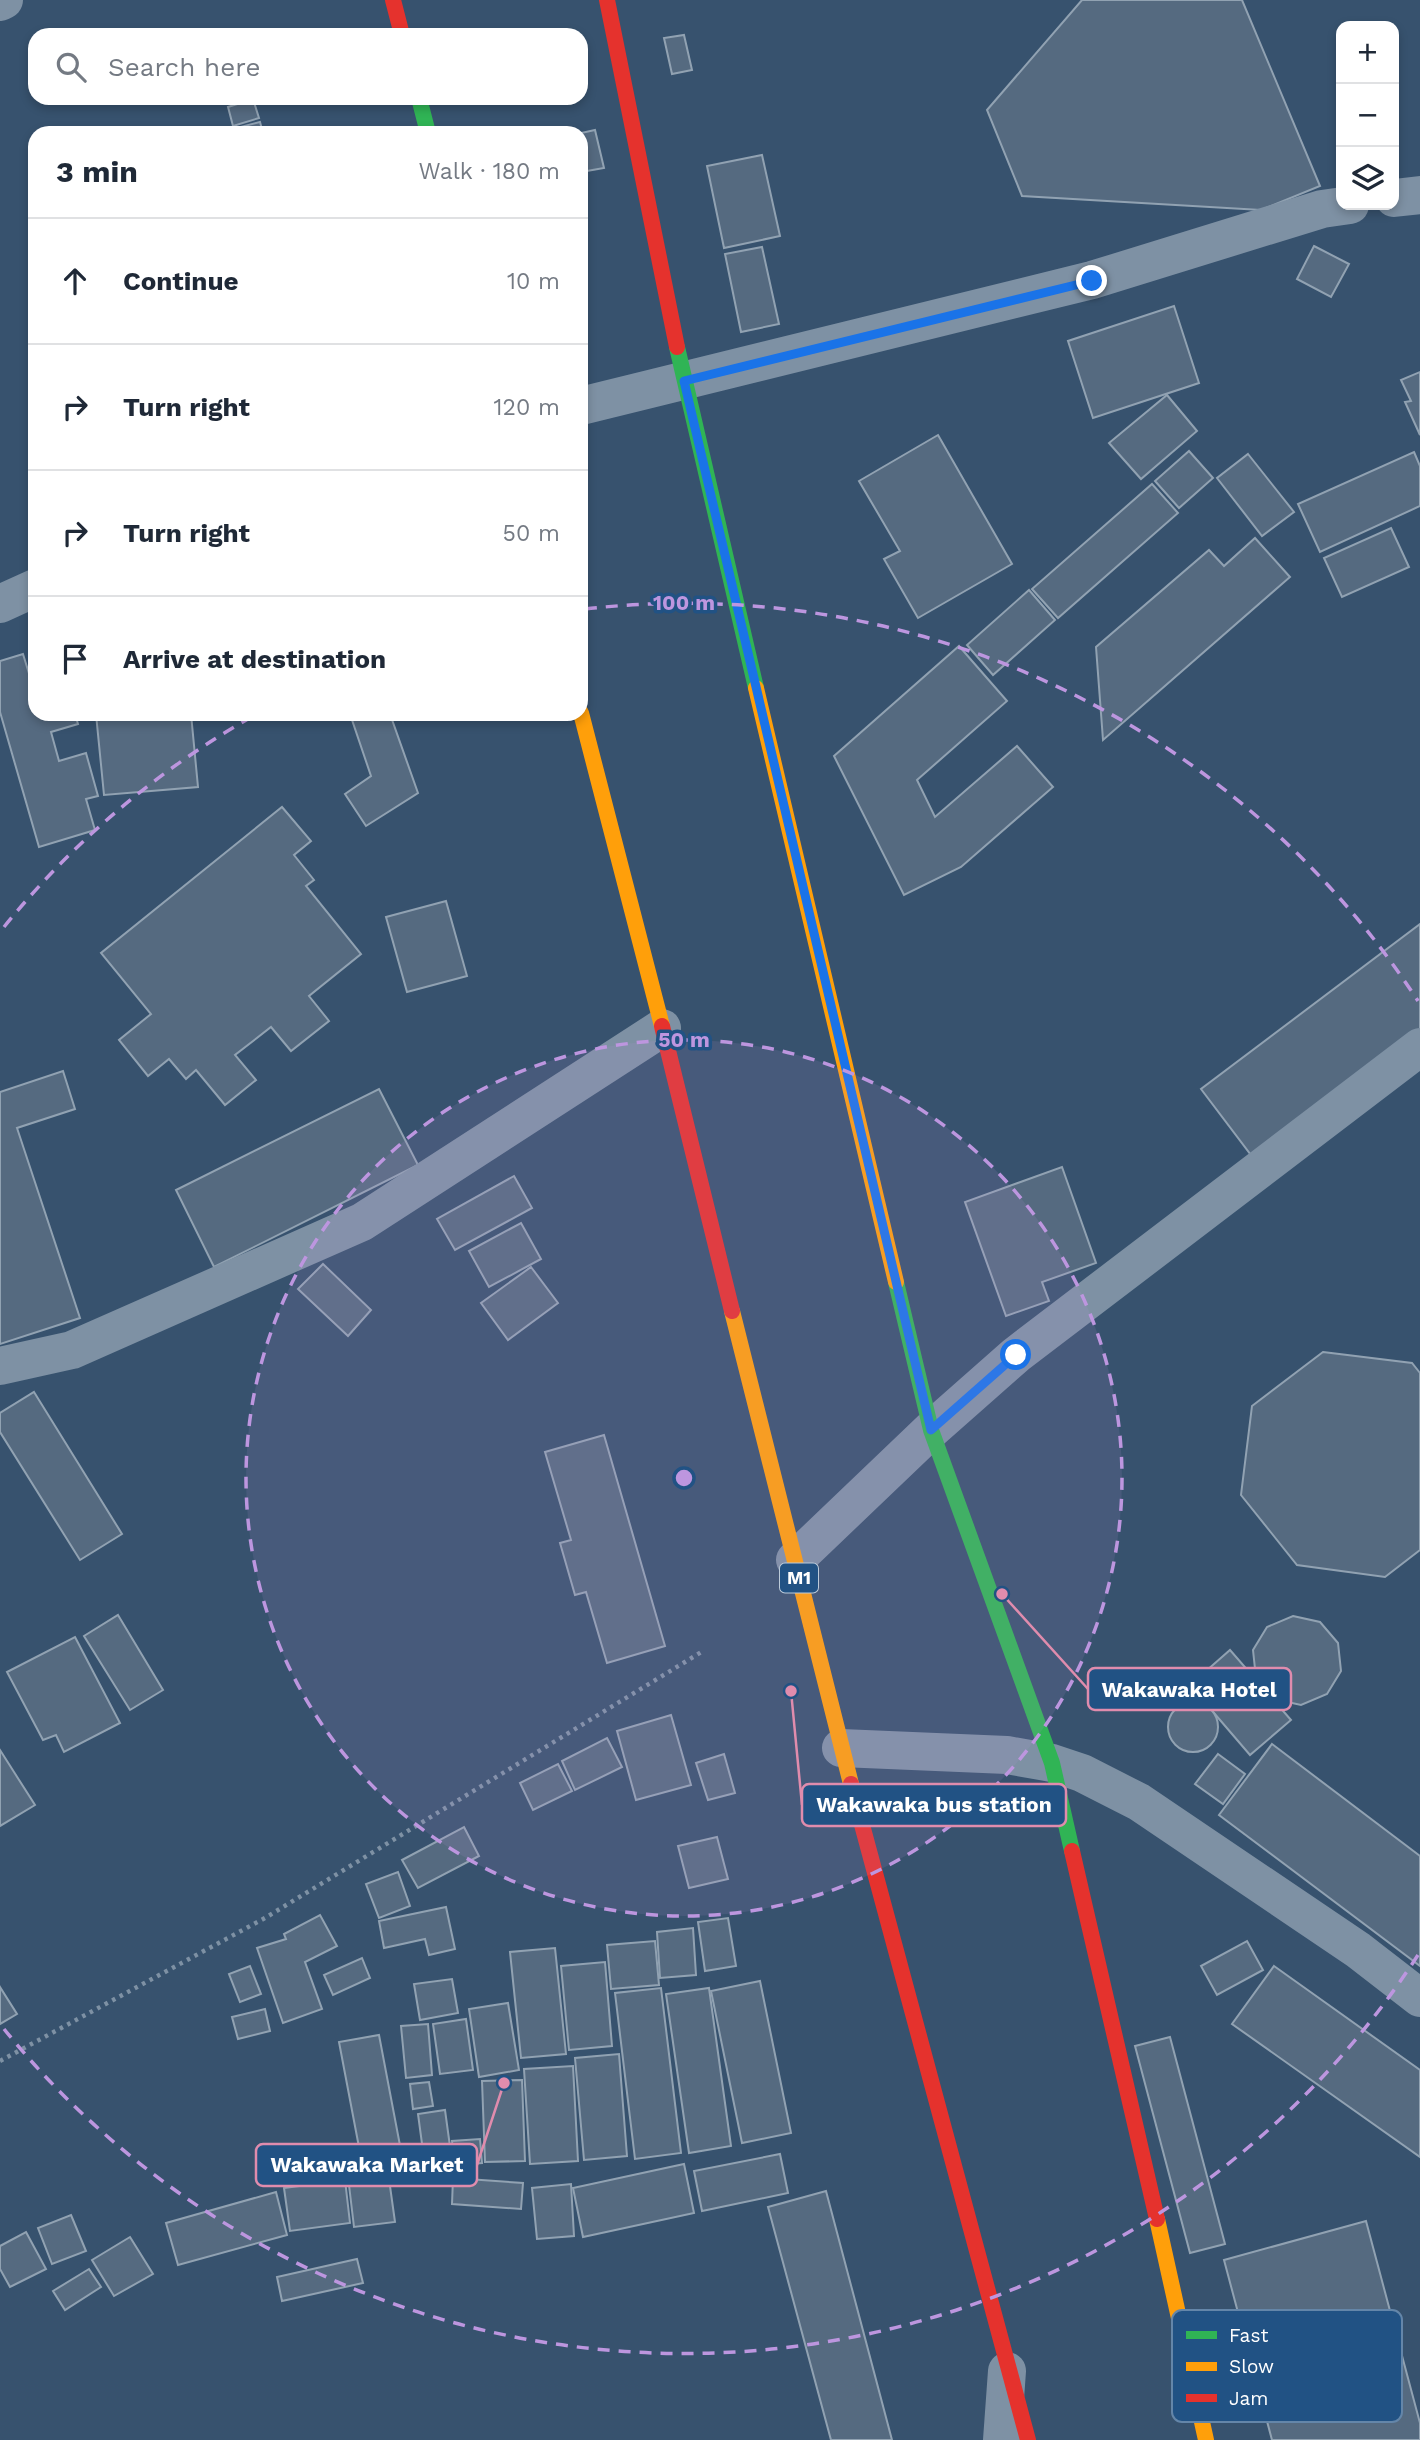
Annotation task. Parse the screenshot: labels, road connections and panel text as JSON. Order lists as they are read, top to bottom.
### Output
{
  "streets": {
    "main road": ["M1"]
  },
  "places": ["Wakawaka Hotel", "Wakawaka bus station", "Wakawaka Market"],
  "legend": ["Fast", "Slow", "Jam"],
  "page": {
    "map_buttons": ["+", "−"],
    "search": "Search here",
    "heading": ["3 min", "Walk · 180 m"],
    "list": [
      ["Continue", "10 m"],
      ["Turn right", "120 m"],
      ["Turn right", "50 m"],
      "Arrive at destination"
    ]
  },
  "rings": ["100 m", "50 m"]
}
